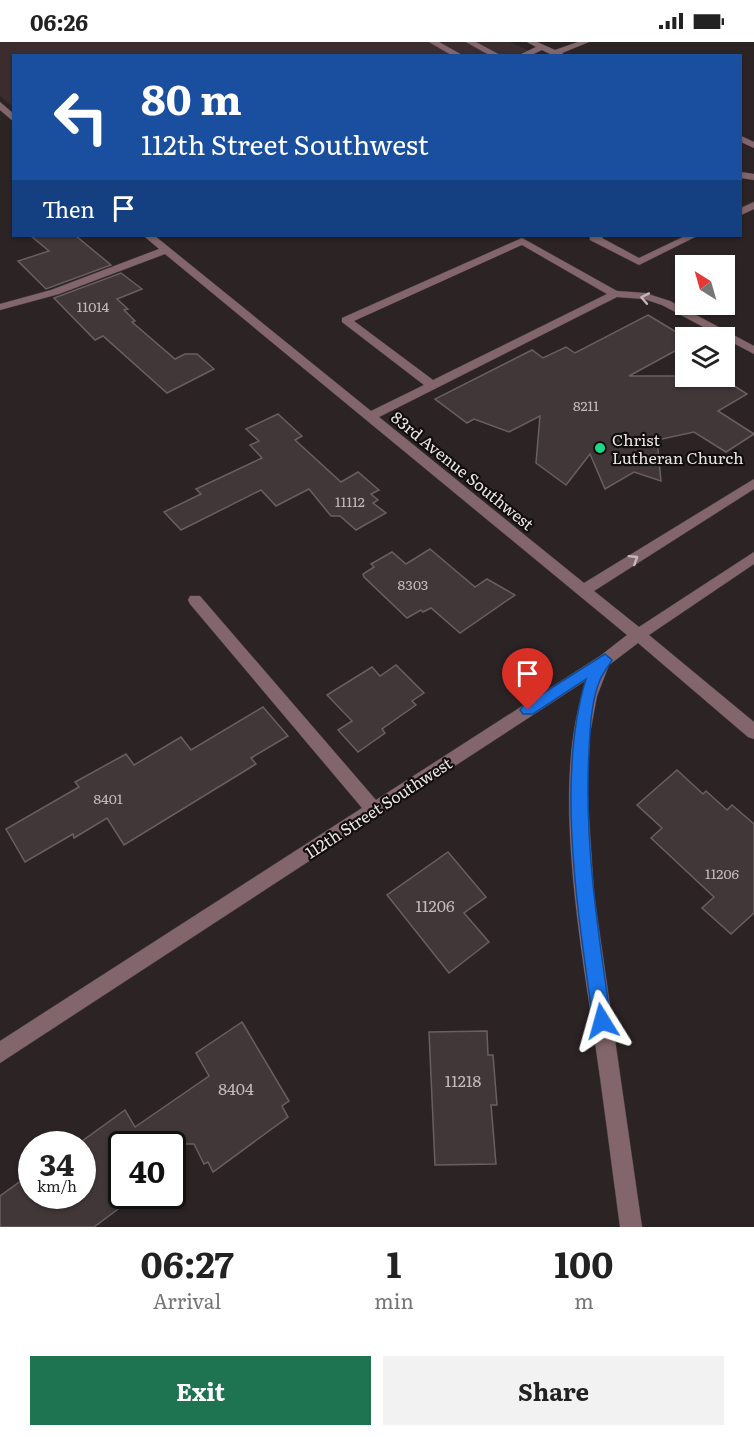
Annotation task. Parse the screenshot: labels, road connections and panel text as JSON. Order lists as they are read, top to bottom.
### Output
{
  "streets": {
    "street": ["83rd Avenue Southwest", "112th Street Southwest"]
  },
  "crossings": [
    ["83rd Avenue Southwest", "112th Street Southwest"]
  ],
  "places": ["Christ Lutheran Church"],
  "house_numbers": [
    "11014",
    "8211",
    "11112",
    "8303",
    "8401",
    "11206",
    "11206",
    "11218",
    "8404"
  ],
  "north": "top left",
  "page": {
    "status": "06:26",
    "turn": ["80 m", "112th Street Southwest"],
    "then": "Then",
    "speed": "34 km/h",
    "limit": "40",
    "eta": [
      "06:27",
      "Arrival",
      "1",
      "min",
      "100",
      "m"
    ],
    "buttons": ["Exit", "Share"]
  }
}
